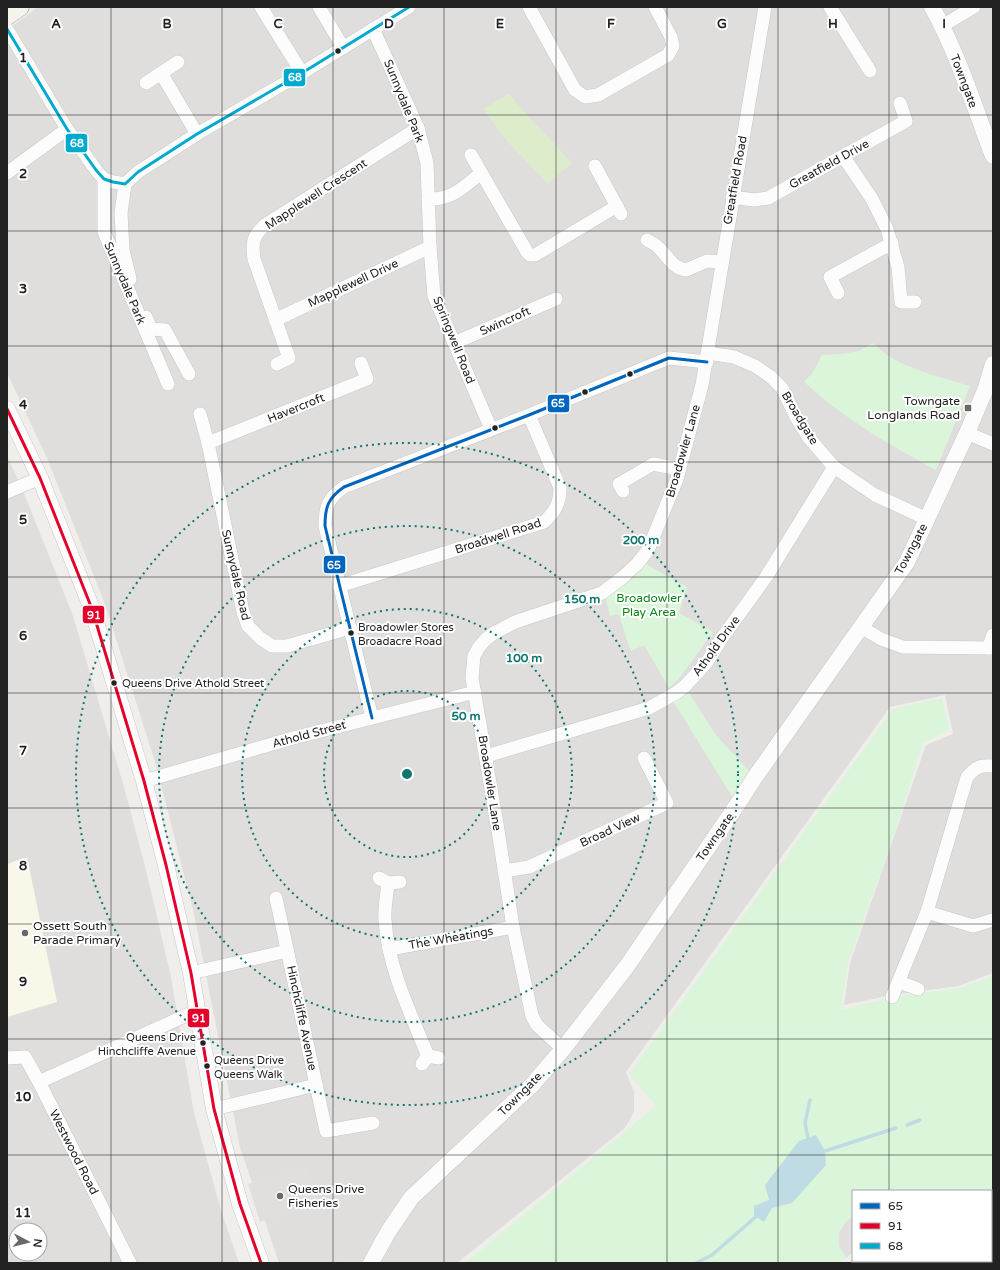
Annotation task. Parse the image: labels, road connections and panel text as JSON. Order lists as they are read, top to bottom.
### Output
{
  "streets": {
    "street": [
      "Towngate",
      "Sunnydale Park",
      "Greatfield Drive",
      "Greatfield Road",
      "Mapplewell Crescent",
      "Mapplewell Drive",
      "Swincroft",
      "Springwell Road",
      "Havercroft",
      "Broadgate",
      "Broadowler Lane",
      "Broadwell Road",
      "Sunnydale Road",
      "Athold Drive",
      "Athold Street",
      "Broad View",
      "The Wheatings",
      "Hinchcliffe Avenue",
      "Westwood Road"
    ]
  },
  "crossings": [
    ["Towngate", "Broadgate"],
    ["Towngate", "Broadowler Lane"],
    ["Sunnydale Park", "Mapplewell Crescent"],
    ["Sunnydale Park", "Mapplewell Drive"],
    ["Sunnydale Park", "Springwell Road"],
    ["Greatfield Drive", "Greatfield Road"],
    ["Greatfield Road", "Broadgate"],
    ["Greatfield Road", "Broadowler Lane"],
    ["Mapplewell Crescent", "Mapplewell Drive"],
    ["Mapplewell Drive", "Springwell Road"],
    ["Swincroft", "Springwell Road"],
    ["Springwell Road", "Broadgate"],
    ["Havercroft", "Sunnydale Road"],
    ["Broadgate", "Broadowler Lane"],
    ["Broadgate", "Broadwell Road"],
    ["Broadgate", "Sunnydale Road"],
    ["Broadgate", "Athold Drive"],
    ["Broadgate", "Athold Street"],
    ["Broadowler Lane", "Athold Drive"],
    ["Broadowler Lane", "Athold Street"],
    ["Broadowler Lane", "Broad View"],
    ["Broadowler Lane", "The Wheatings"]
  ],
  "parks": ["Broadowler Play Area"],
  "places": {
    "transit": ["Towngate Longlands Road"],
    "other": [
      "Broadowler Stores Broadacre Road",
      "Queens Drive Athold Street",
      "Ossett South Parade Primary",
      "Queens Drive Hinchcliffe Avenue",
      "Queens Drive Queens Walk",
      "Queens Drive Fisheries"
    ]
  },
  "lines": ["transit line 68", "transit line 65", "transit line 91"],
  "legend": ["65", "91", "68"],
  "north": "right",
  "grid": {
    "columns": [
      "A",
      "B",
      "C",
      "D",
      "E",
      "F",
      "G",
      "H",
      "I"
    ],
    "rows": [
      "1",
      "2",
      "3",
      "4",
      "5",
      "6",
      "7",
      "8",
      "9",
      "10",
      "11"
    ]
  },
  "rings": [
    "200 m",
    "150 m",
    "100 m",
    "50 m"
  ]
}
